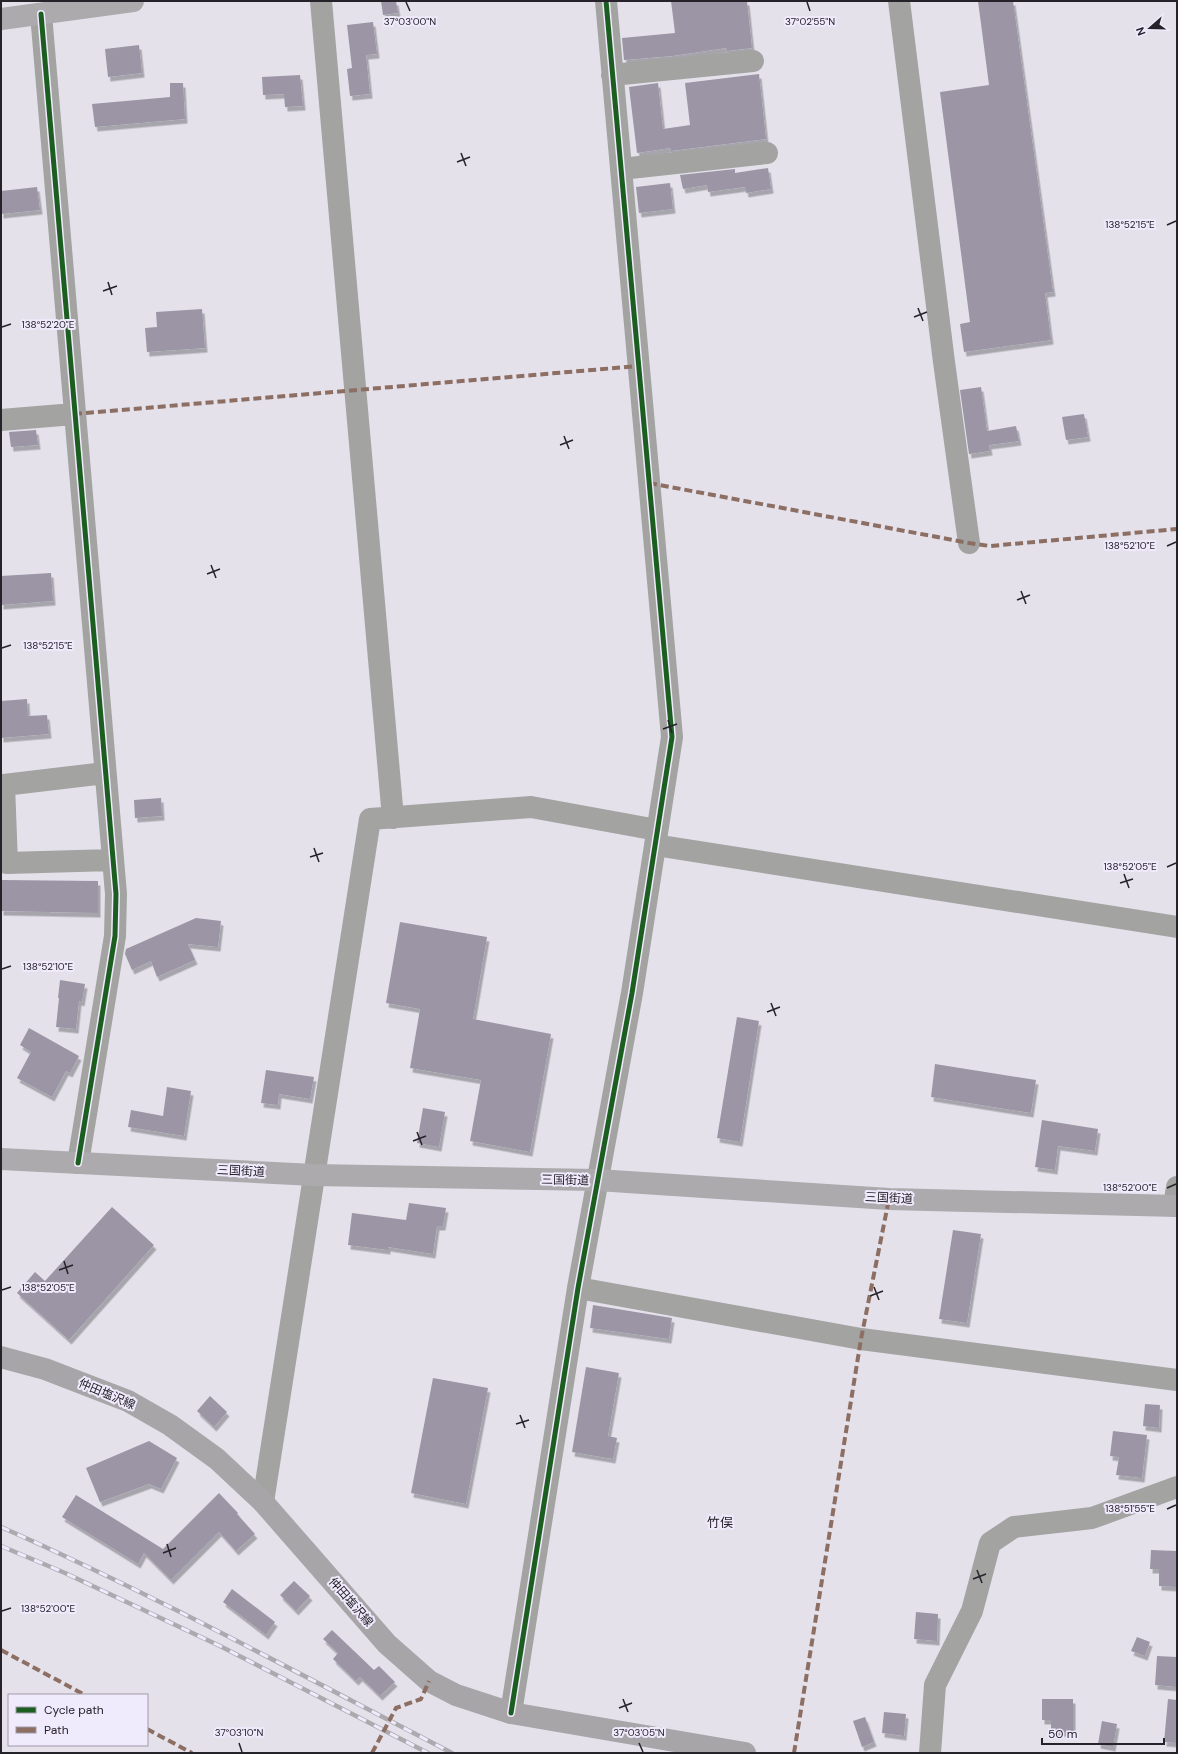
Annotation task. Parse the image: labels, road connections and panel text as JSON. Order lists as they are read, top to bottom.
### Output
{
  "streets": {
    "highway": ["三国街道"],
    "main road": ["仲田塩沢線"]
  },
  "districts": ["竹俣"],
  "legend": ["Cycle path", "Path"],
  "scale_bar": "50 m",
  "north": "left",
  "coordinates": [
    "37°03'00\"N",
    "37°02'55\"N",
    "138°52'15\"E",
    "138°52'20\"E",
    "138°52'10\"E",
    "138°52'05\"E",
    "138°52'00\"E",
    "138°51'55\"E",
    "37°03'10\"N",
    "37°03'05\"N"
  ]
}
